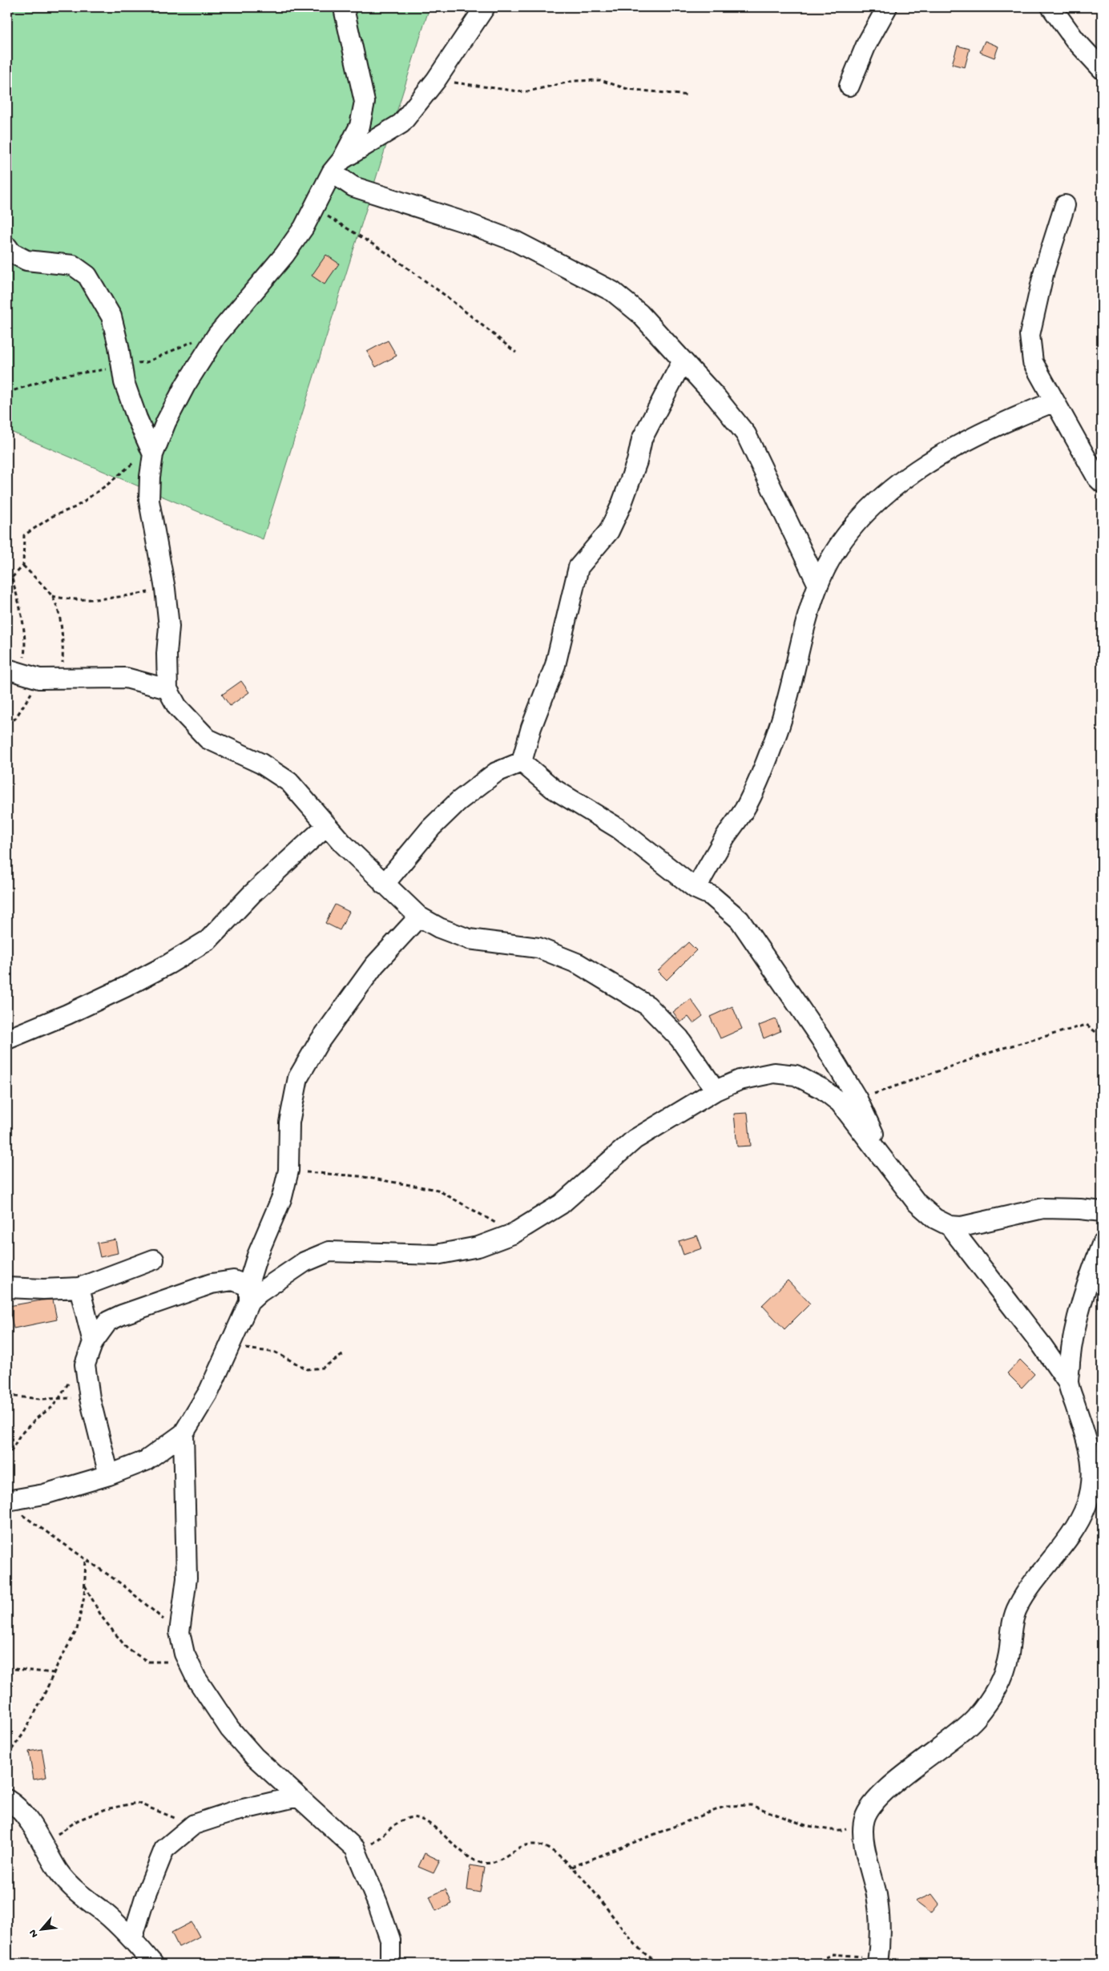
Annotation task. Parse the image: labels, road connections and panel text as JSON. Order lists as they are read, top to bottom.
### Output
{
  "north": "bottom left"
}
